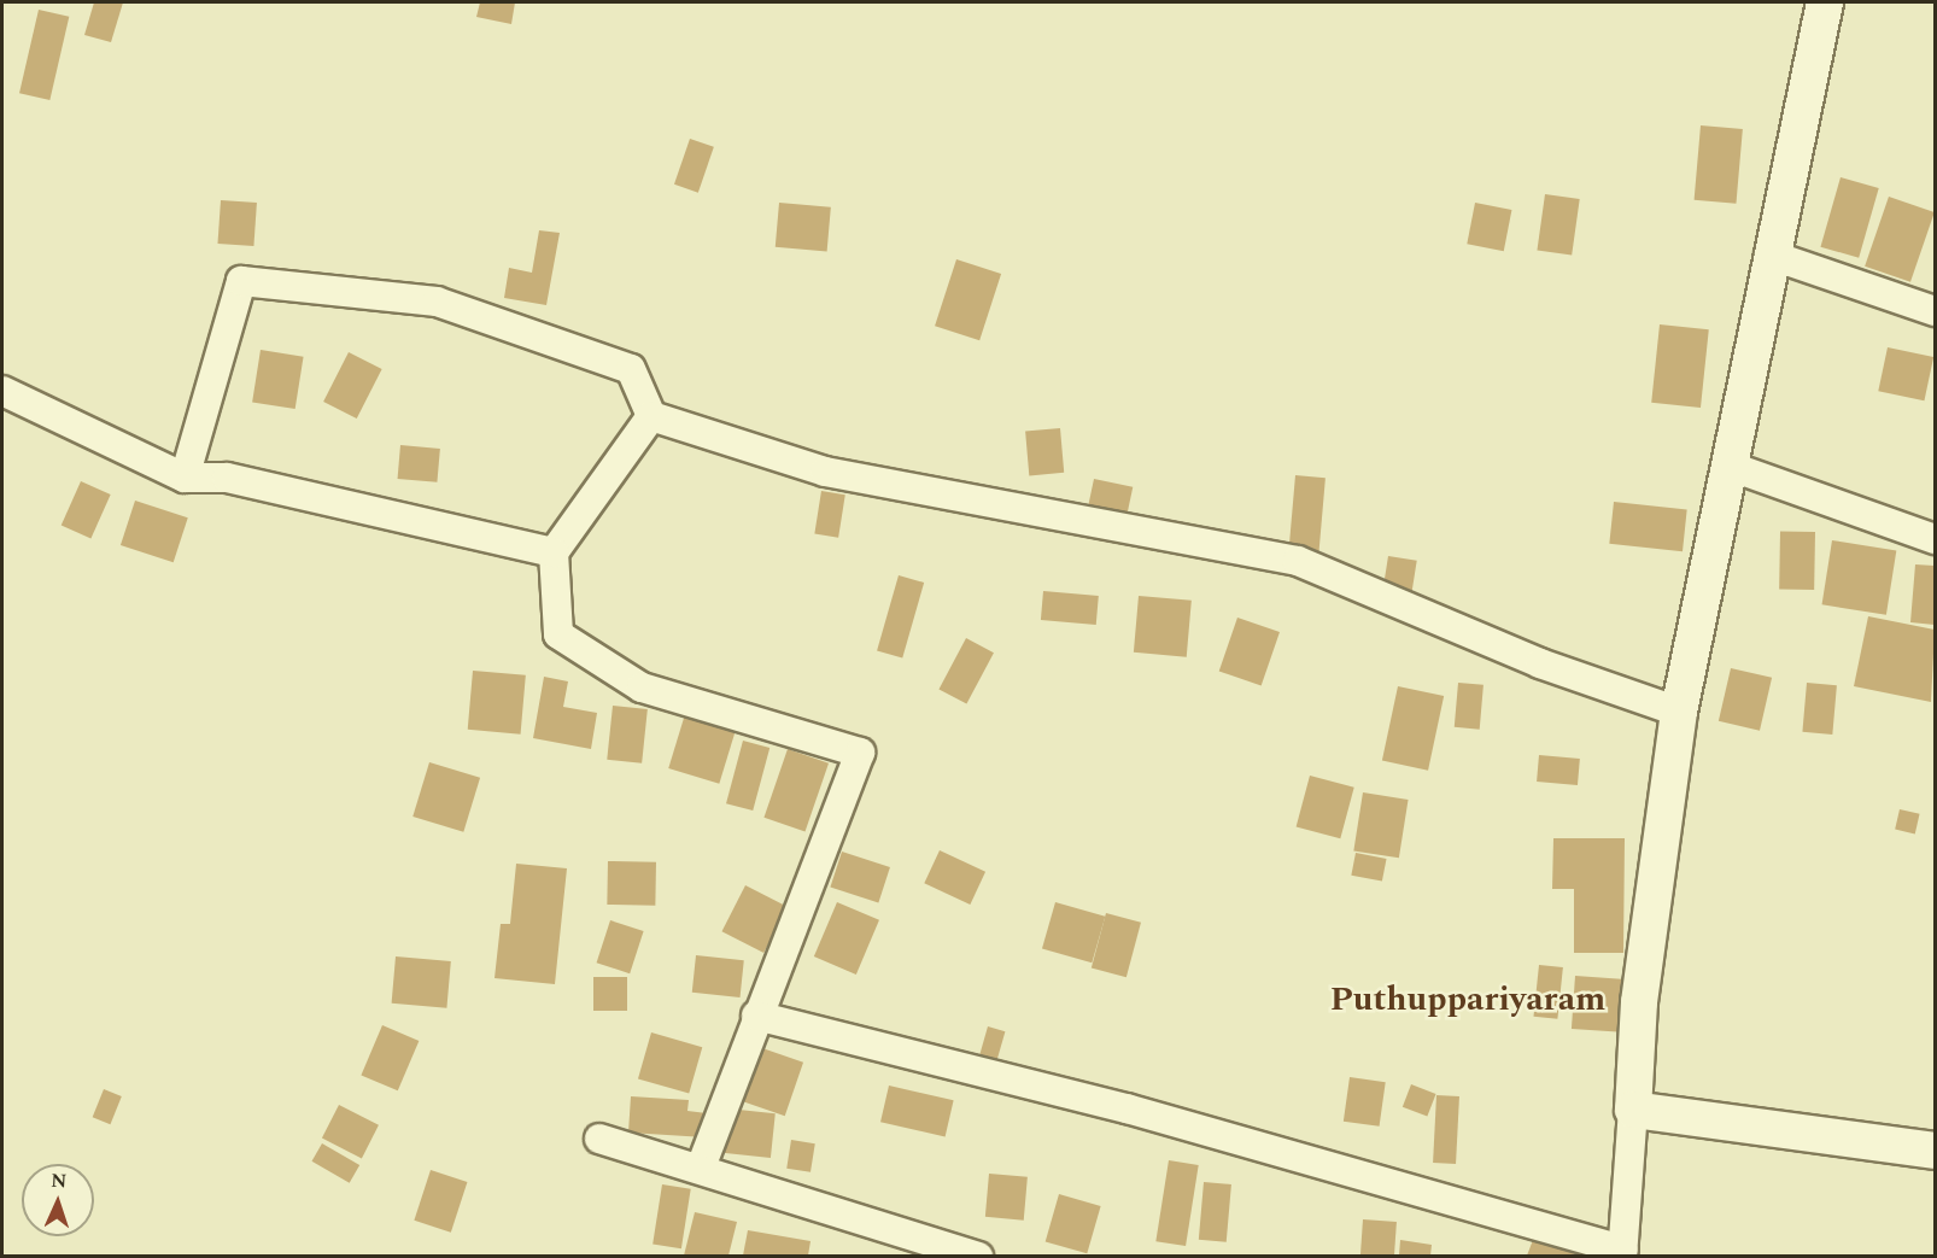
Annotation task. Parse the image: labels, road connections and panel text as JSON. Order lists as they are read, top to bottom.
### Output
{
  "districts": ["Puthuppariyaram"],
  "north": "top"
}
